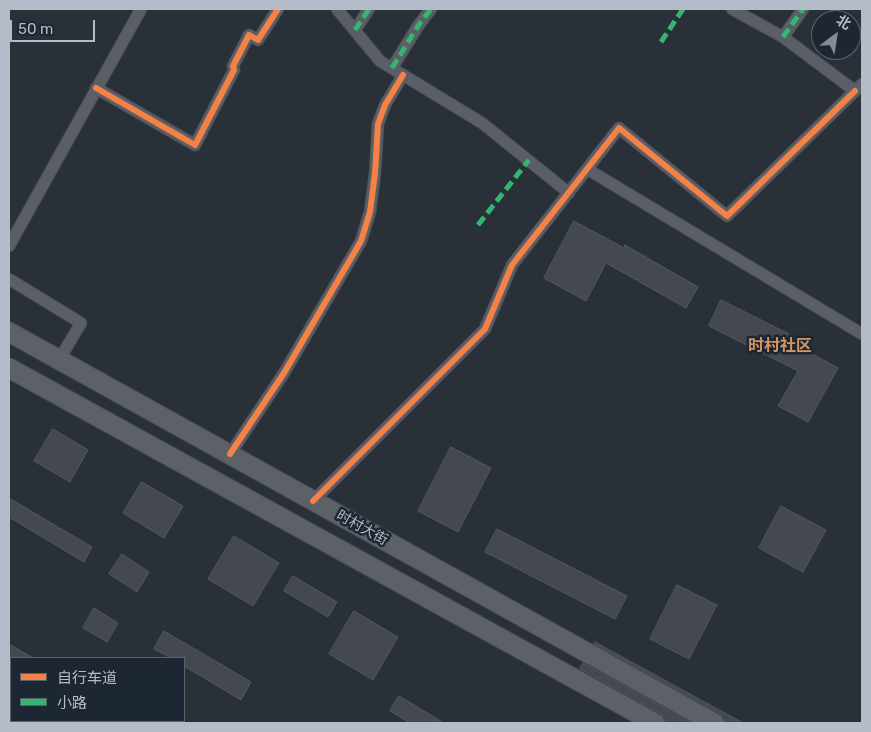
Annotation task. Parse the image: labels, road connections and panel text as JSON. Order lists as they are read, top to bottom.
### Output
{
  "streets": {
    "main road": ["时村大街"]
  },
  "districts": ["时村社区"],
  "legend": ["自行车道", "小路"],
  "scale_bar": "50 m",
  "north": "top right"
}
